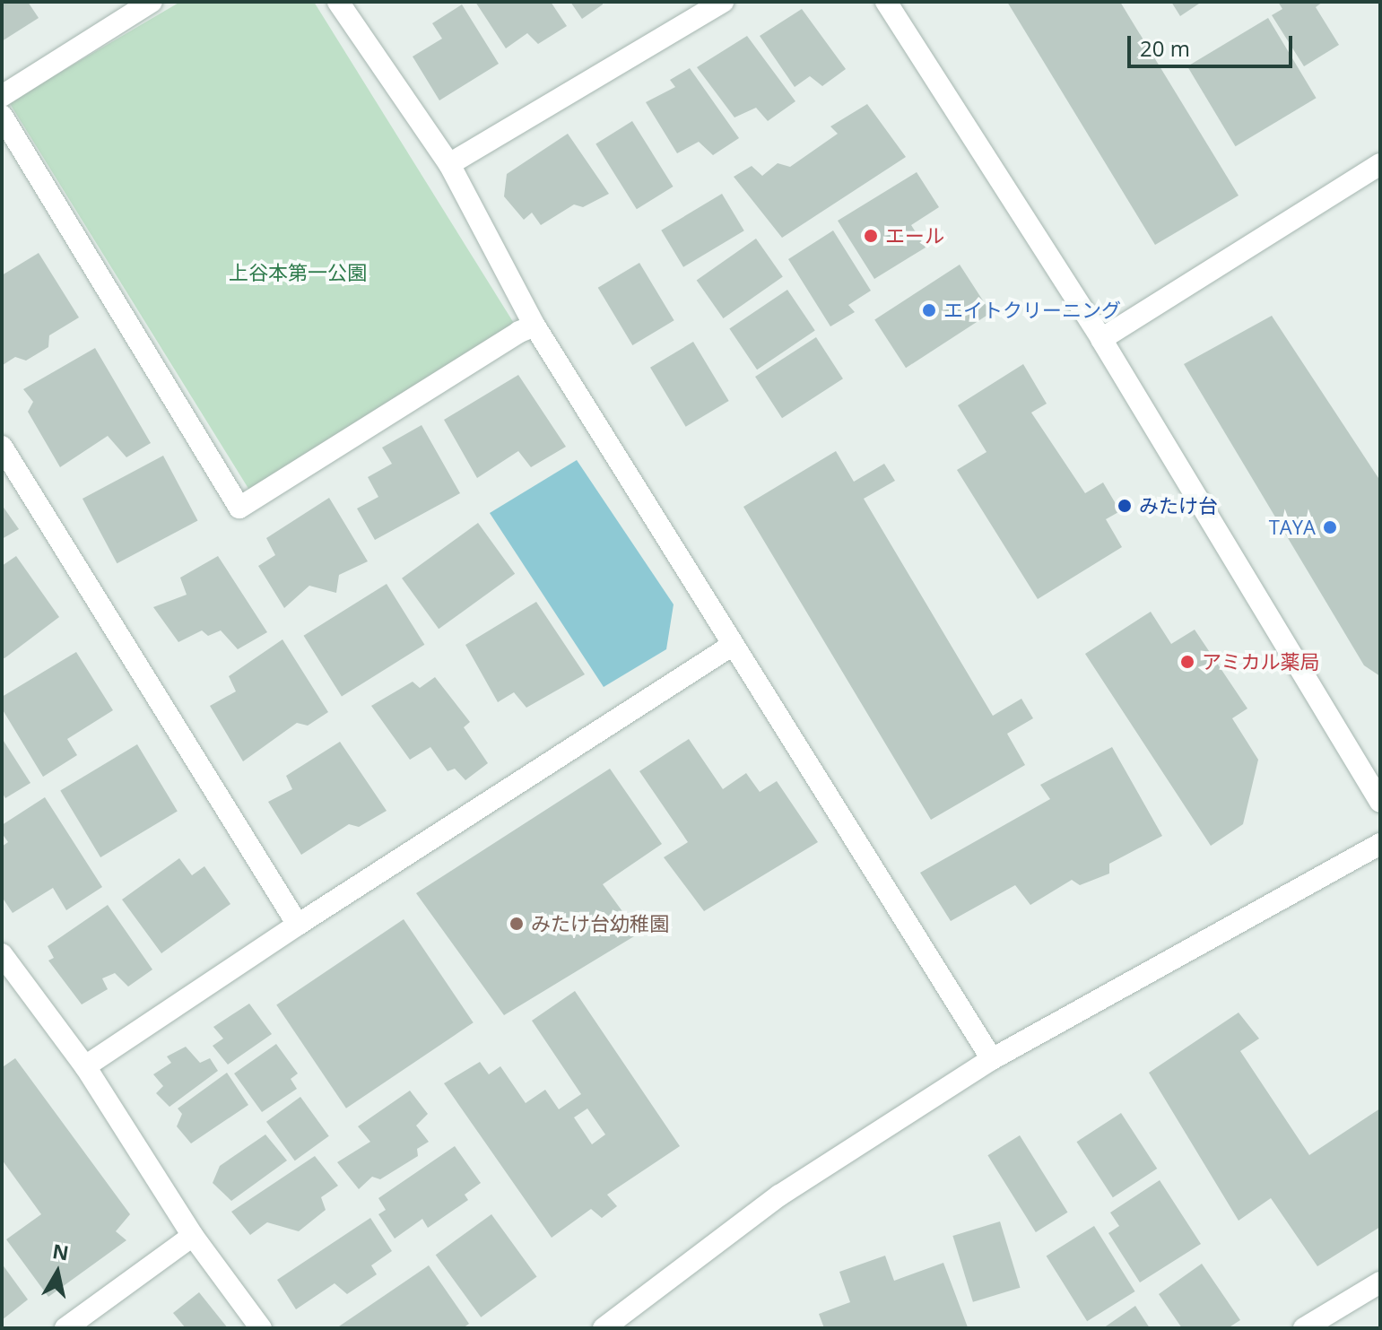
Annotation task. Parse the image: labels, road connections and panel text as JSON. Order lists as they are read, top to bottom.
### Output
{
  "parks": ["上谷本第一公園"],
  "places": [
    "エール",
    "エイトクリーニング",
    "みたけ台",
    "TAYA",
    "アミカル薬局",
    "みたけ台幼稚園"
  ],
  "scale_bar": "20 m",
  "north": "top"
}
